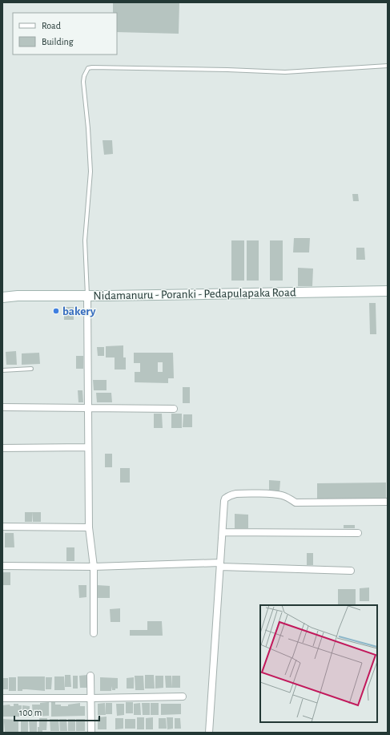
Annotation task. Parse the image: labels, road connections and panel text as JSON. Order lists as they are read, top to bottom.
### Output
{
  "streets": {
    "main road": ["Nidamanuru - Poranki - Pedapulapaka Road"]
  },
  "places": ["bakery"],
  "legend": ["Road", "Building"],
  "scale_bar": "100 m"
}
